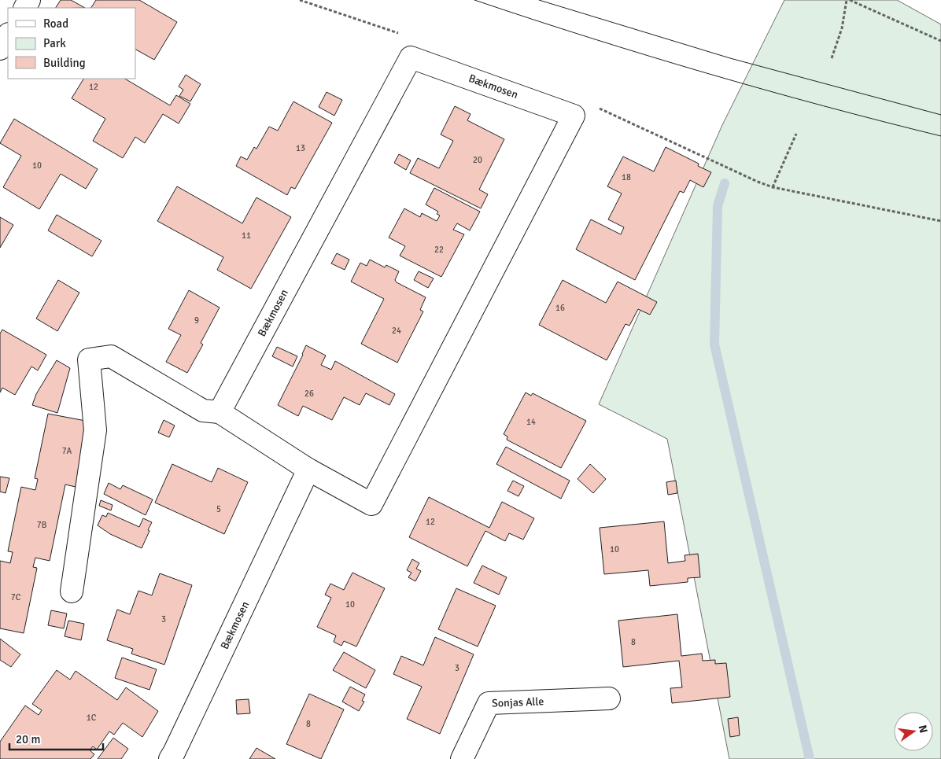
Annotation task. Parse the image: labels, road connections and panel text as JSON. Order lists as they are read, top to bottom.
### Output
{
  "streets": {
    "street": ["Bækmosen", "Sonjas Alle"]
  },
  "house_numbers": [
    "12",
    "13",
    "20",
    "10",
    "18",
    "11",
    "22",
    "16",
    "9",
    "24",
    "26",
    "14",
    "7A",
    "5",
    "12",
    "7B",
    "10",
    "7C",
    "10",
    "3",
    "8",
    "3",
    "1C",
    "8"
  ],
  "legend": ["Road", "Park", "Building"],
  "scale_bar": "20 m",
  "north": "right"
}
